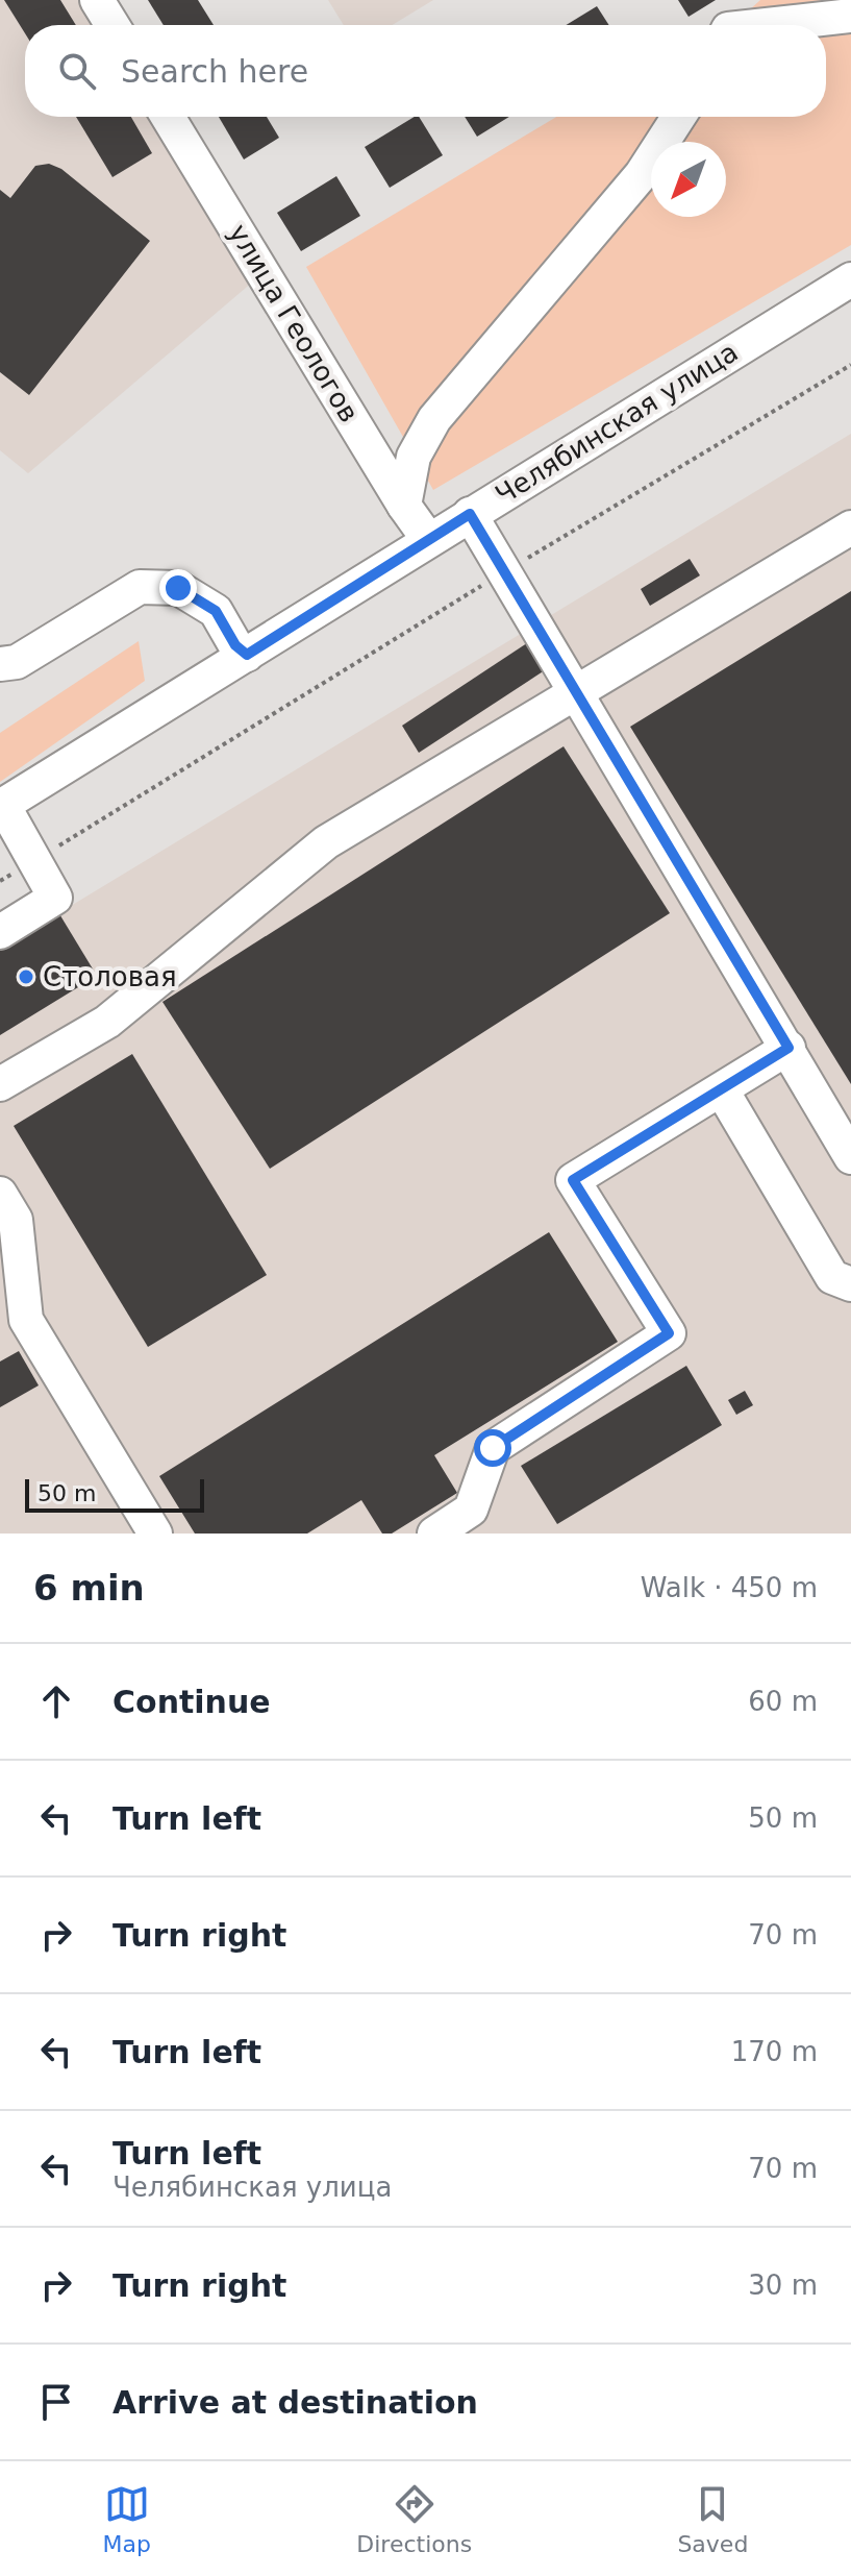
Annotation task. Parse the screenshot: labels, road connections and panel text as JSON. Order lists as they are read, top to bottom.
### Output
{
  "streets": {
    "street": ["улица Геологов", "Челябинская улица"]
  },
  "crossings": [
    ["улица Геологов", "Челябинская улица"]
  ],
  "places": ["Столовая"],
  "scale_bar": "50 m",
  "north": "bottom left",
  "page": {
    "search": "Search here",
    "scale": "50 m",
    "heading": ["6 min", "Walk · 450 m"],
    "list": [
      ["Continue", "60 m"],
      ["Turn left", "50 m"],
      ["Turn right", "70 m"],
      ["Turn left", "170 m"],
      ["Turn left", "Челябинская улица", "70 m"],
      ["Turn right", "30 m"],
      "Arrive at destination"
    ],
    "nav": ["Map", "Directions", "Saved"]
  }
}
